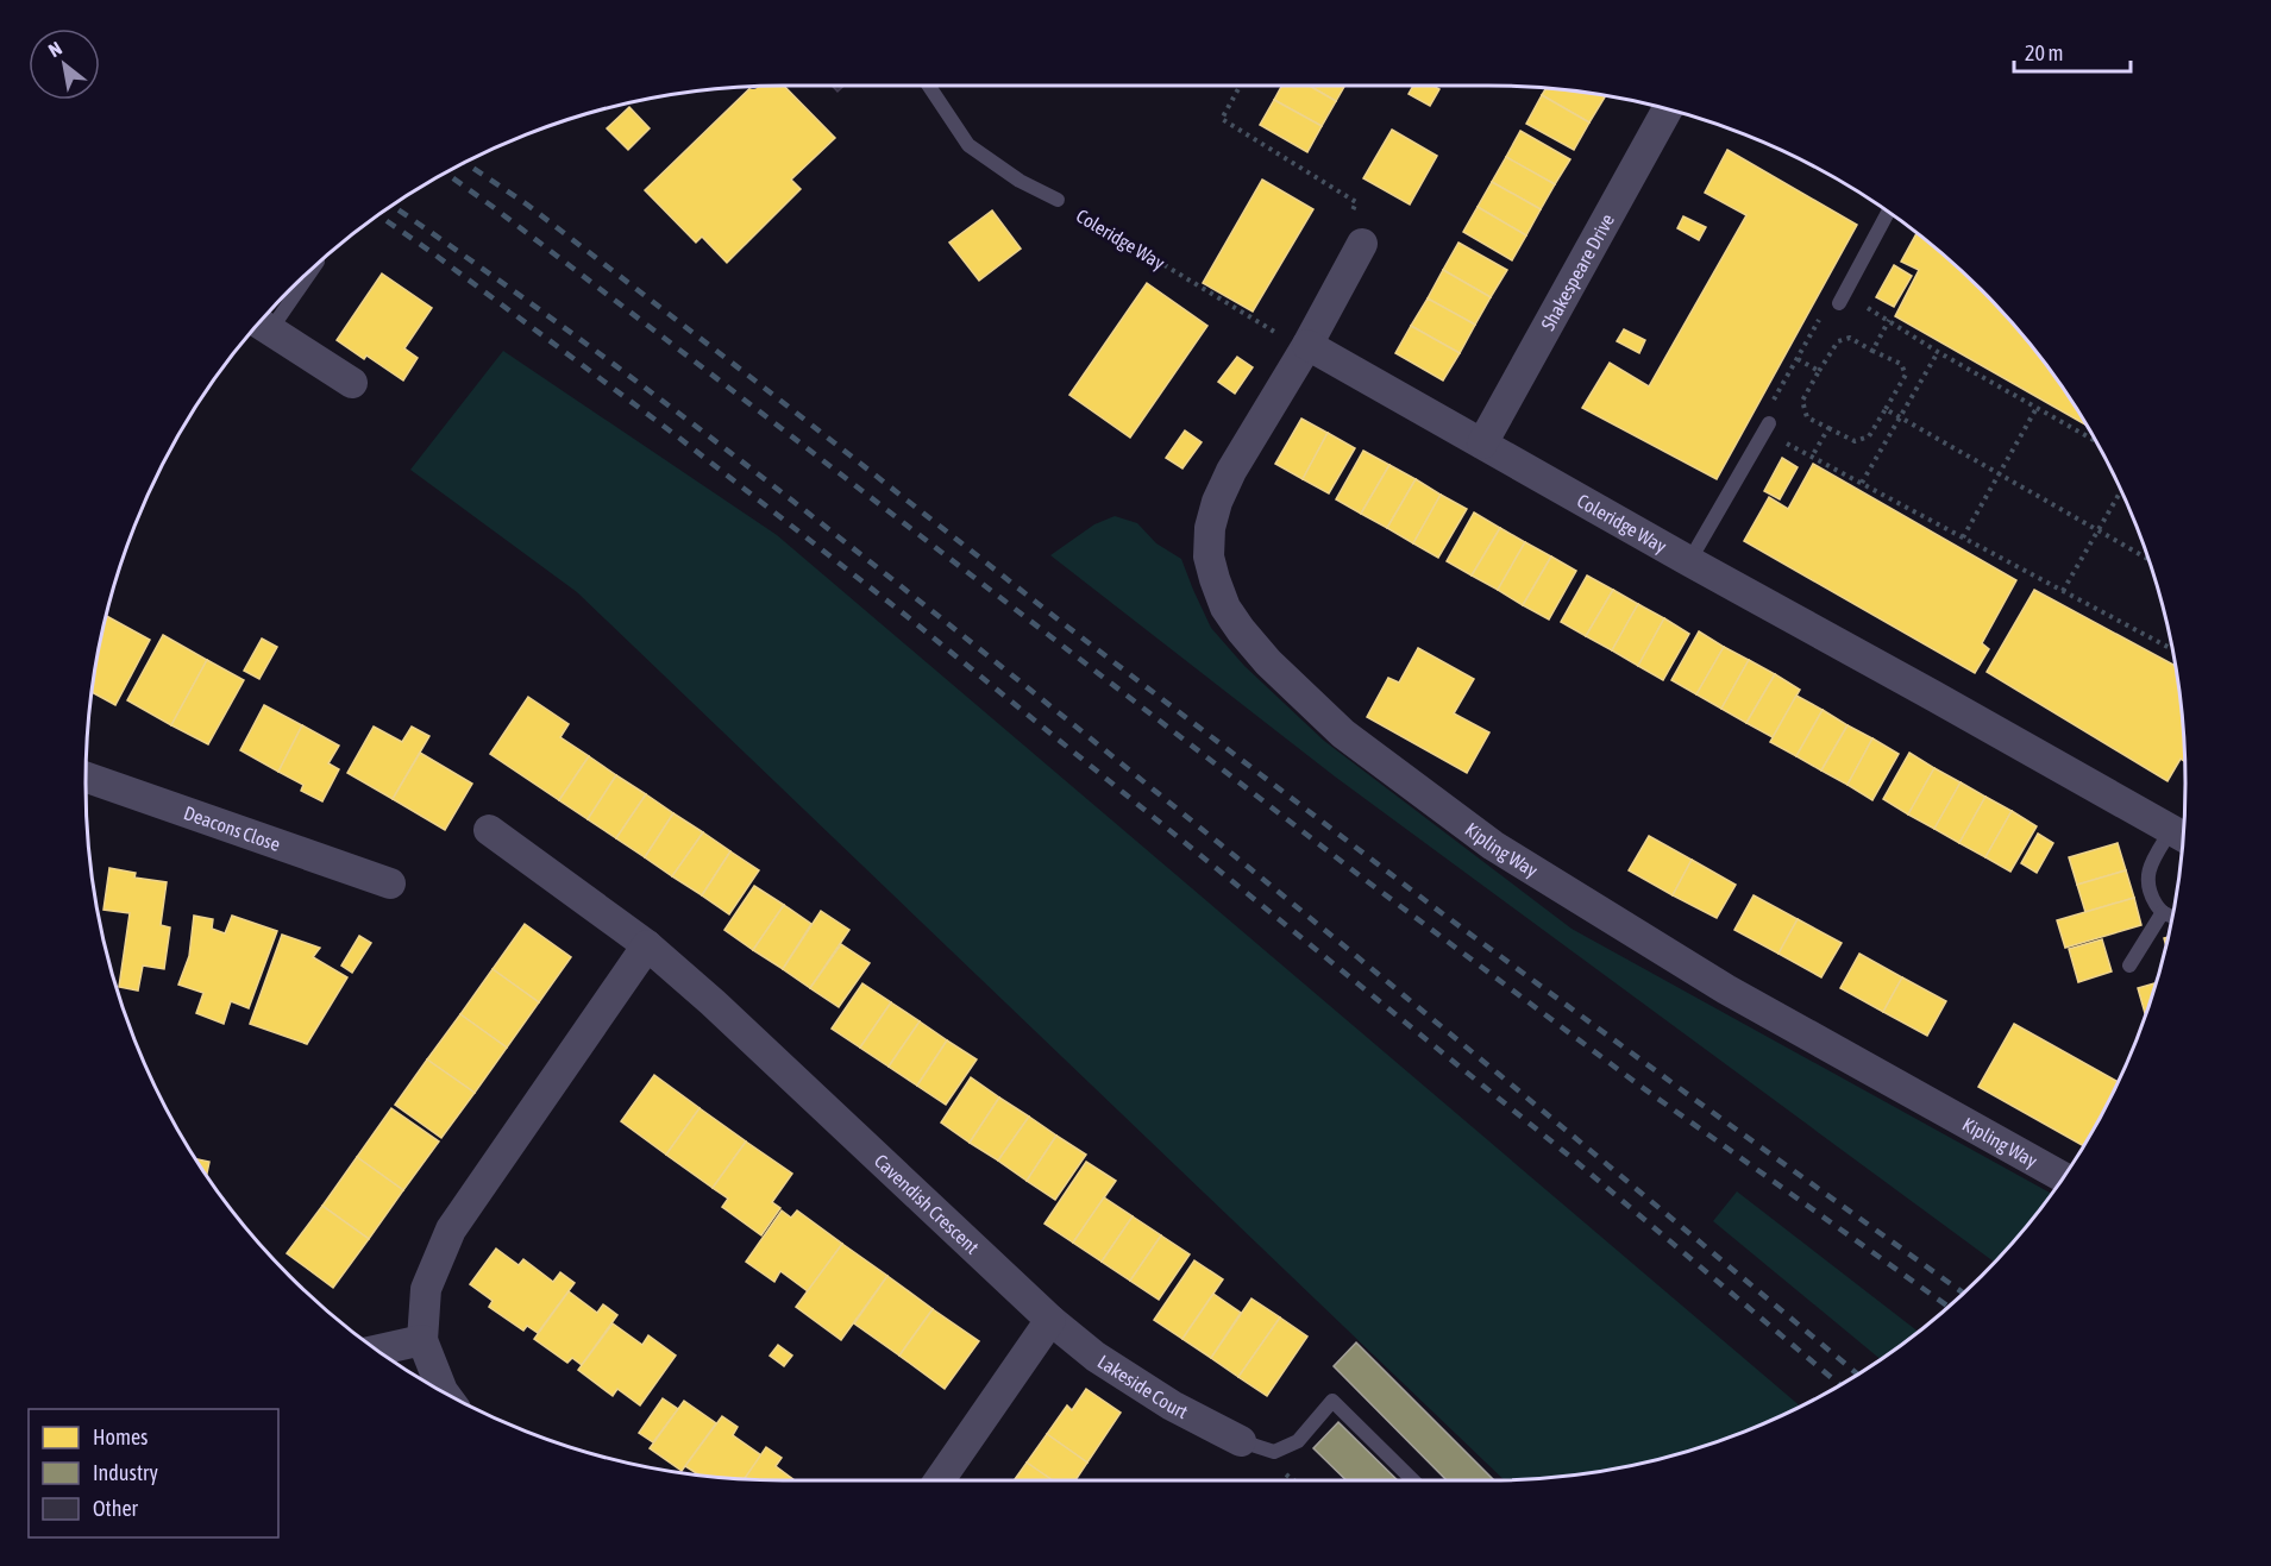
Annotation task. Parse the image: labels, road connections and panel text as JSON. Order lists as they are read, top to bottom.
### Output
{
  "streets": {
    "street": [
      "Coleridge Way",
      "Shakespeare Drive",
      "Deacons Close",
      "Kipling Way",
      "Cavendish Crescent",
      "Lakeside Court"
    ]
  },
  "crossings": [
    ["Coleridge Way", "Shakespeare Drive"],
    ["Coleridge Way", "Kipling Way"],
    ["Cavendish Crescent", "Lakeside Court"]
  ],
  "legend": ["Homes", "Industry", "Other"],
  "scale_bar": "20 m",
  "north": "top left"
}
